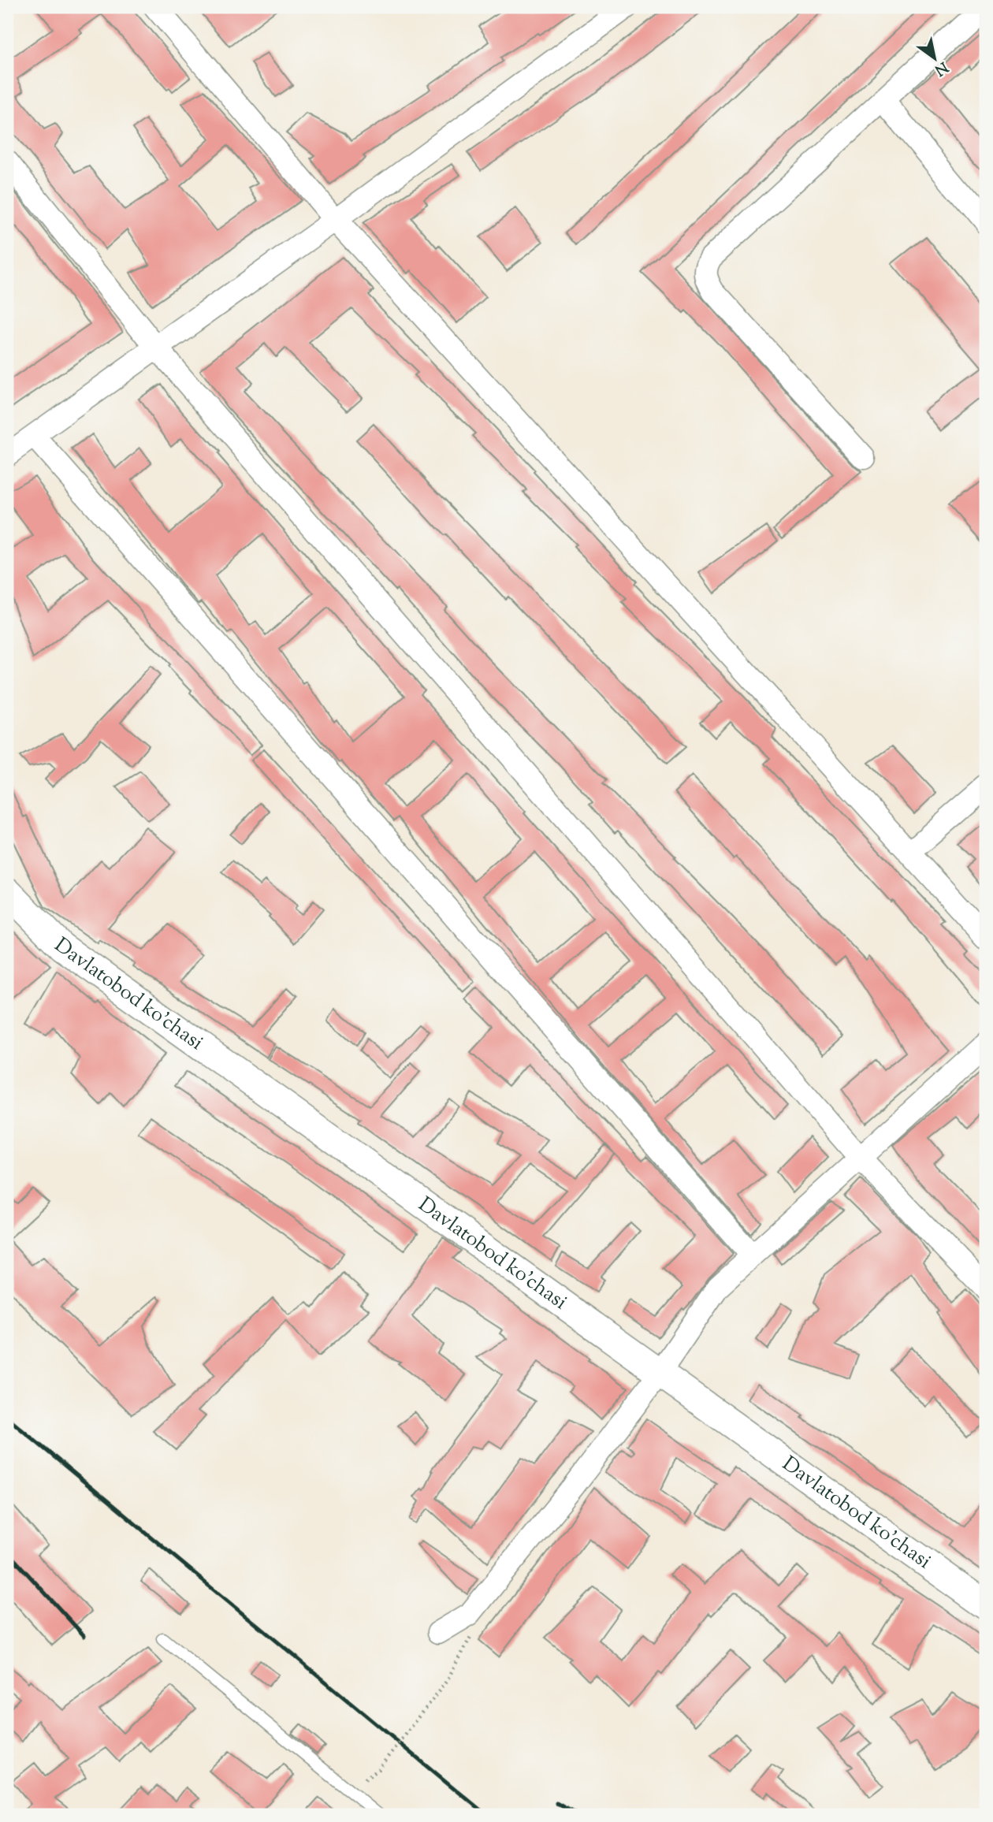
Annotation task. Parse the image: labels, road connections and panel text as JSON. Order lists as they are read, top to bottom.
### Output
{
  "streets": {
    "street": ["Davlatobod ko'chasi"]
  },
  "north": "bottom right"
}
